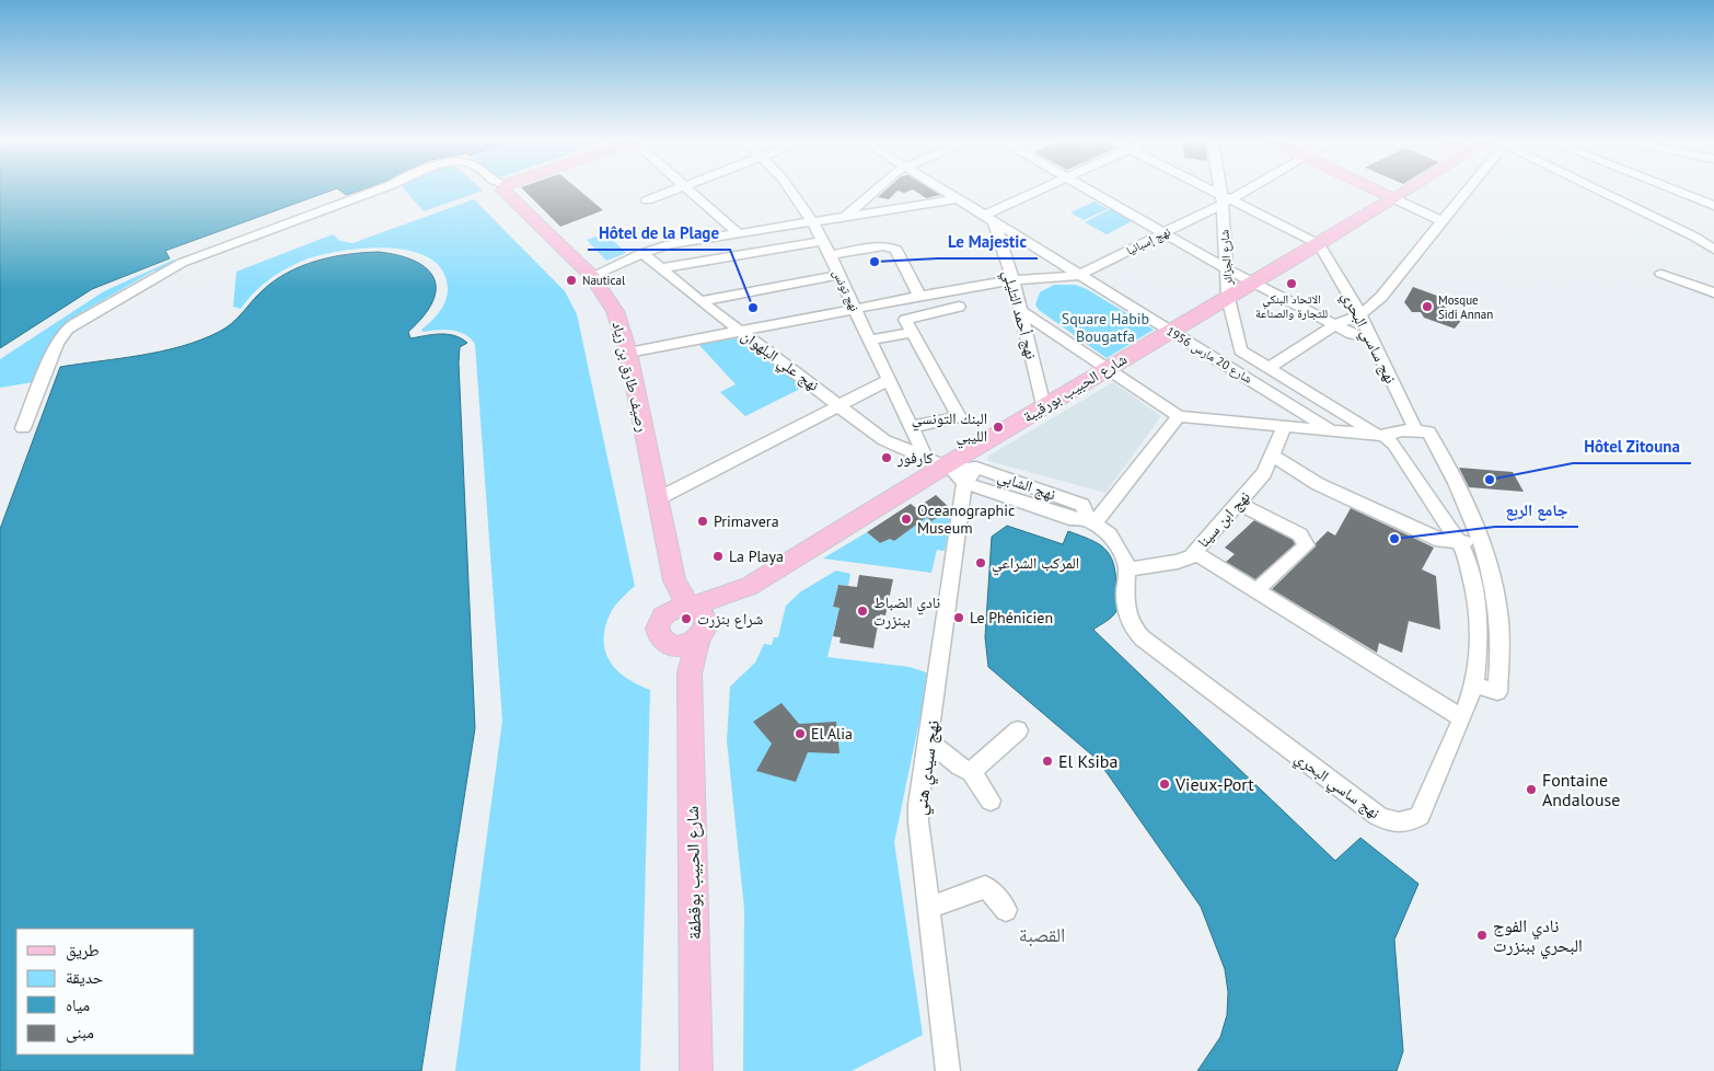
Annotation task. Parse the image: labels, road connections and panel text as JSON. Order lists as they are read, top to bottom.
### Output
{
  "streets": {
    "main road": ["رصيف طارق بن زياد", "شارع الحبيب بورقيبة", "شارع الحبيب بوقطفة"],
    "street": [
      "نهج إسبانيا",
      "شارع الجزائر",
      "نهج تونس",
      "نهج أحمد التليلي",
      "نهج ساسي البحري",
      "شارع 20 مارس 1956",
      "نهج علي البلهوان",
      "نهج ابن سينا",
      "نهج سيدي هني"
    ]
  },
  "crossings": [
    ["نهج إسبانيا", "شارع الجزائر"],
    ["نهج إسبانيا", "شارع 20 مارس 1956"],
    ["شارع الجزائر", "نهج ساسي البحري"],
    ["شارع الجزائر", "شارع الحبيب بورقيبة"],
    ["نهج تونس", "نهج علي البلهوان"],
    ["نهج أحمد التليلي", "شارع 20 مارس 1956"],
    ["نهج أحمد التليلي", "شارع الحبيب بورقيبة"],
    ["نهج ساسي البحري", "نهج علي البلهوان"],
    ["نهج ساسي البحري", "شارع الحبيب بورقيبة"],
    ["نهج ساسي البحري", "نهج ابن سينا"],
    ["شارع 20 مارس 1956", "شارع الحبيب بورقيبة"],
    ["نهج علي البلهوان", "شارع الحبيب بورقيبة"],
    ["نهج علي البلهوان", "نهج سيدي هني"],
    ["رصيف طارق بن زياد", "شارع الحبيب بورقيبة"],
    ["رصيف طارق بن زياد", "شارع الحبيب بوقطفة"],
    ["شارع الحبيب بورقيبة", "نهج سيدي هني"],
    ["شارع الحبيب بورقيبة", "شارع الحبيب بوقطفة"]
  ],
  "districts": ["القصبة"],
  "parks": ["Square Habib Bougatfa"],
  "places": [
    "Le Majestic",
    "Nautical",
    "الاتحاد البنكي للتجارة والصناعة",
    "Mosque Sidi Annan",
    "Hôtel de la Plage",
    "البنك التونسي الليبي",
    "كارفور",
    "Hôtel Zitouna",
    "Oceanographic Museum",
    "Primavera",
    "جامع الربع",
    "La Playa",
    "المركب الشراعي",
    "نادي الضباط ببنزرت",
    "Le Phénicien",
    "شراع بنزرت",
    "El Alia",
    "El Ksiba",
    "Vieux-Port",
    "Fontaine Andalouse",
    "نادي الفوج البحري ببنزرت"
  ],
  "legend": [
    "طريق",
    "حديقة",
    "مياه",
    "مبنى"
  ]
}
